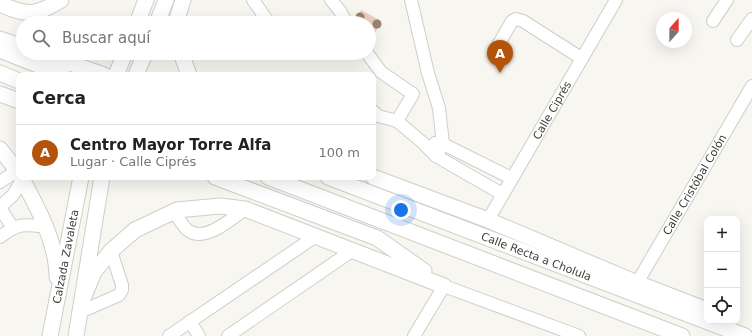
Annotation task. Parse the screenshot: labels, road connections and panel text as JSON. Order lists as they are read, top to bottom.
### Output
{
  "streets": {
    "main road": ["Calle Recta a Cholula", "Calzada Zavaleta"],
    "street": ["Calle Ciprés", "Calle Cristóbal Colón"]
  },
  "north": "top",
  "page": {
    "search": "Buscar aquí",
    "pins": "A",
    "heading": "Cerca",
    "list": [
      {
        "mark": "A",
        "name": "Centro Mayor Torre Alfa",
        "note": "Lugar · Calle Ciprés",
        "value": "100 m"
      }
    ],
    "map_buttons": ["+", "−"]
  }
}
